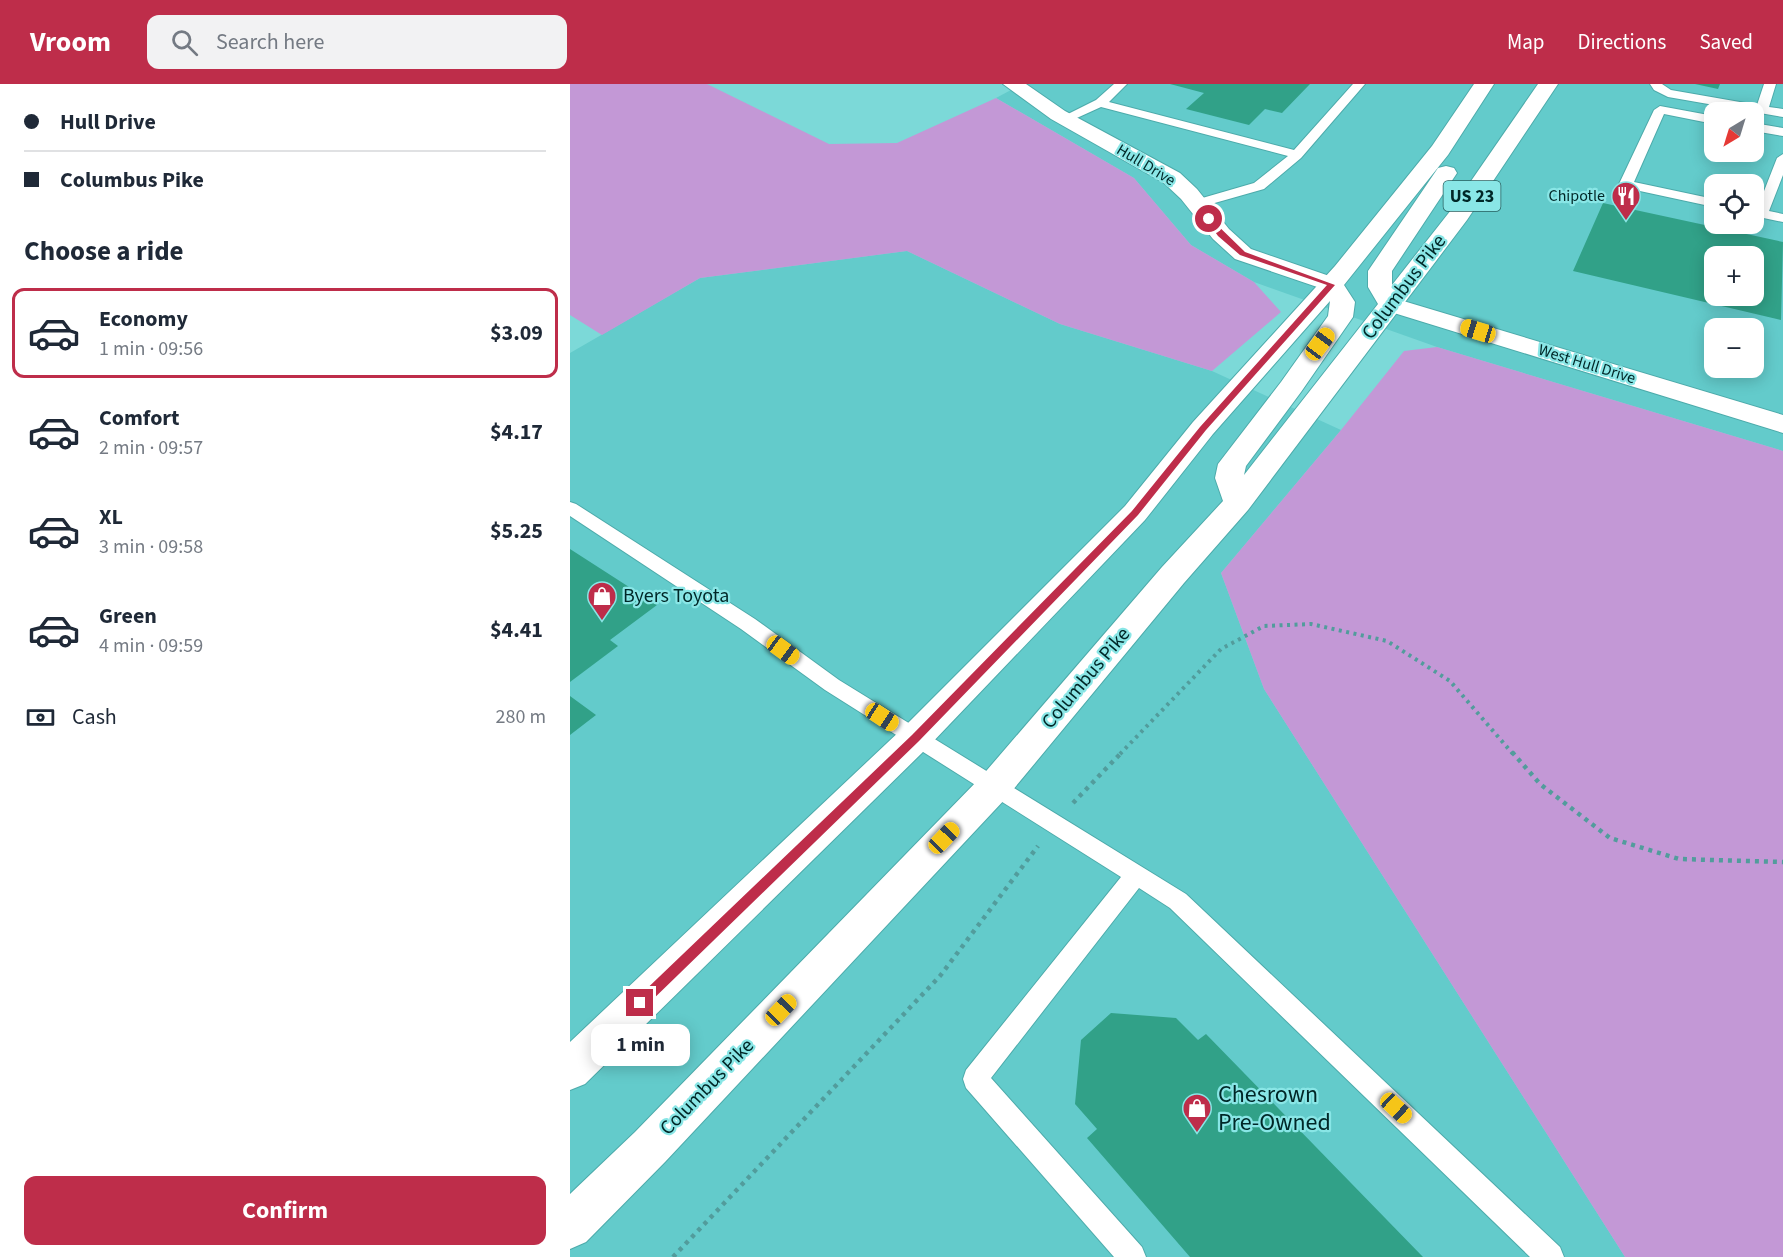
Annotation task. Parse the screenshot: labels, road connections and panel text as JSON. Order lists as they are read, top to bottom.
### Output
{
  "streets": {
    "main road": [
      "Hull Drive",
      "US 23",
      "Columbus Pike",
      "West Hull Drive"
    ]
  },
  "crossings": [
    ["Hull Drive", "US 23"],
    ["Columbus Pike", "West Hull Drive"]
  ],
  "places": {
    "restaurant": ["Chipotle"],
    "shop": ["Byers Toyota", "Chesrown Pre-Owned"]
  },
  "north": "bottom left",
  "page": {
    "header": "Vroom",
    "search": "Search here",
    "nav": ["Map", "Directions", "Saved"],
    "banner": ["Hull Drive", "Columbus Pike"],
    "map_buttons": ["+", "−"],
    "heading": "Choose a ride",
    "list": [
      {
        "name": "Economy",
        "note": "1 min · 09:56",
        "value": "$3.09"
      },
      {
        "name": "Comfort",
        "note": "2 min · 09:57",
        "value": "$4.17"
      },
      {
        "name": "XL",
        "note": "3 min · 09:58",
        "value": "$5.25"
      },
      {
        "name": "Green",
        "note": "4 min · 09:59",
        "value": "$4.41"
      }
    ],
    "pay": ["Cash", "280 m"],
    "bubble": "1 min",
    "buttons": "Confirm"
  }
}
